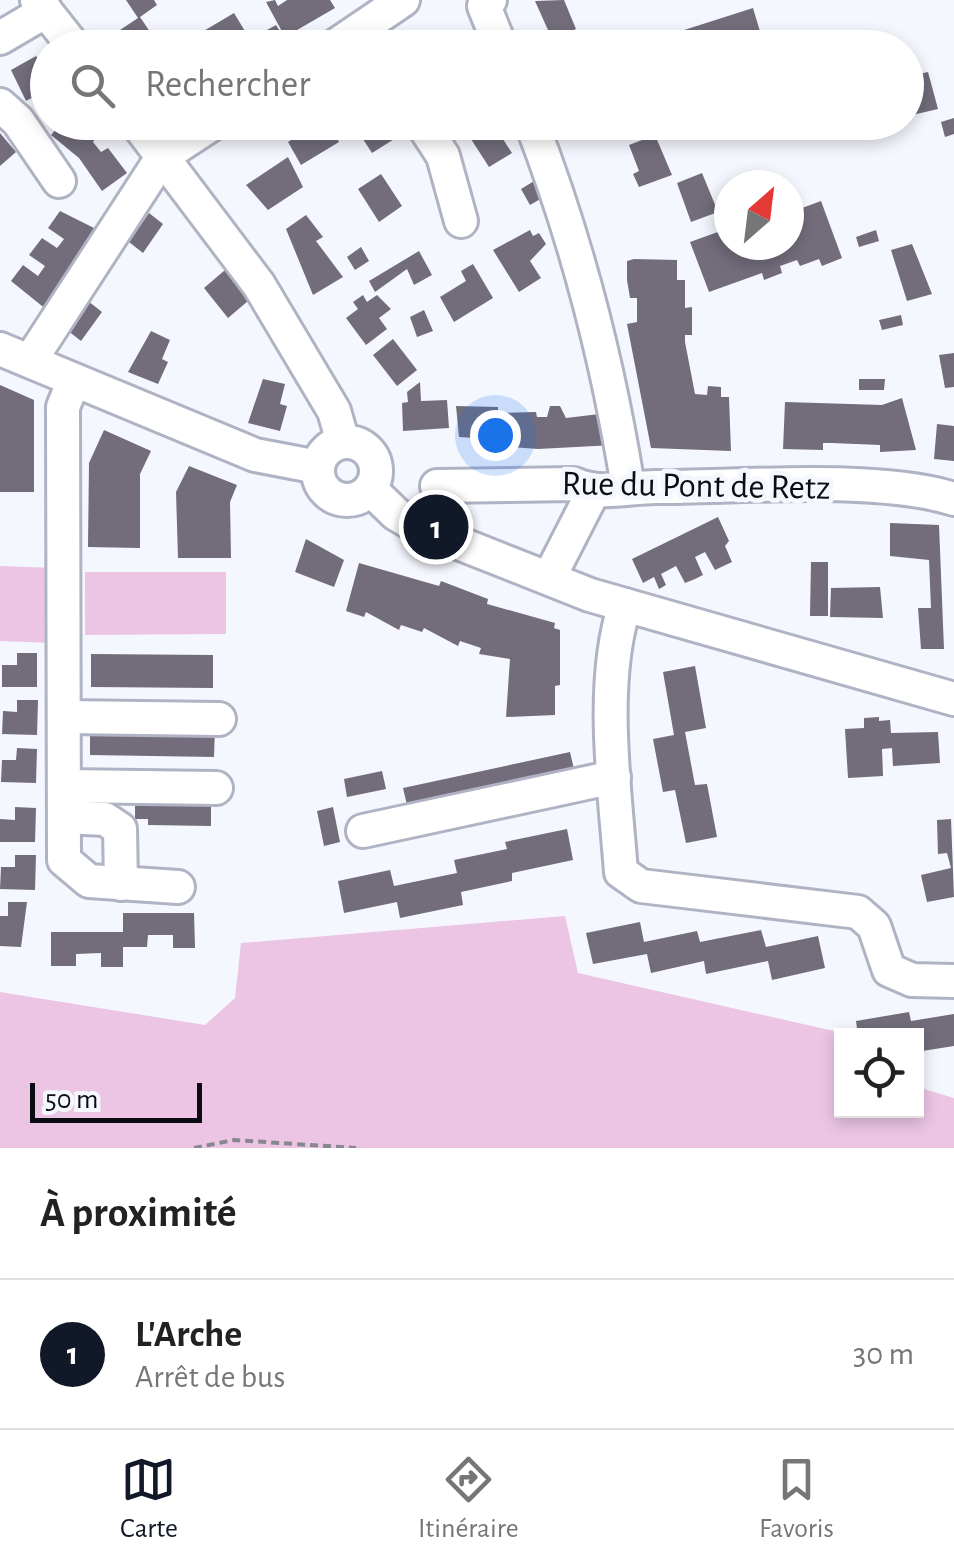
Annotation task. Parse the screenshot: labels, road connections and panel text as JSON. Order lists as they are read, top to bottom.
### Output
{
  "streets": {
    "street": ["Rue du Pont de Retz"]
  },
  "scale_bar": "50 m",
  "north": "top right",
  "page": {
    "search": "Rechercher",
    "pins": "1",
    "scale": "50 m",
    "heading": "À proximité",
    "list": [
      {
        "mark": "1",
        "name": "L'Arche",
        "note": "Arrêt de bus",
        "value": "30 m"
      }
    ],
    "nav": ["Carte", "Itinéraire", "Favoris"]
  }
}
